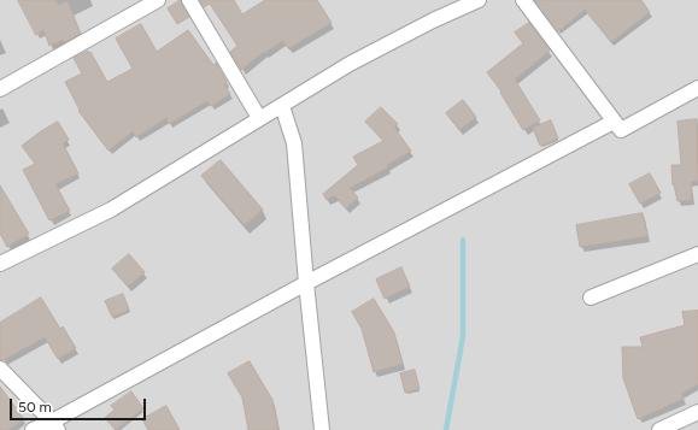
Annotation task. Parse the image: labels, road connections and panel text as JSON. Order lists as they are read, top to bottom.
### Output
{
  "scale_bar": "50 m"
}
